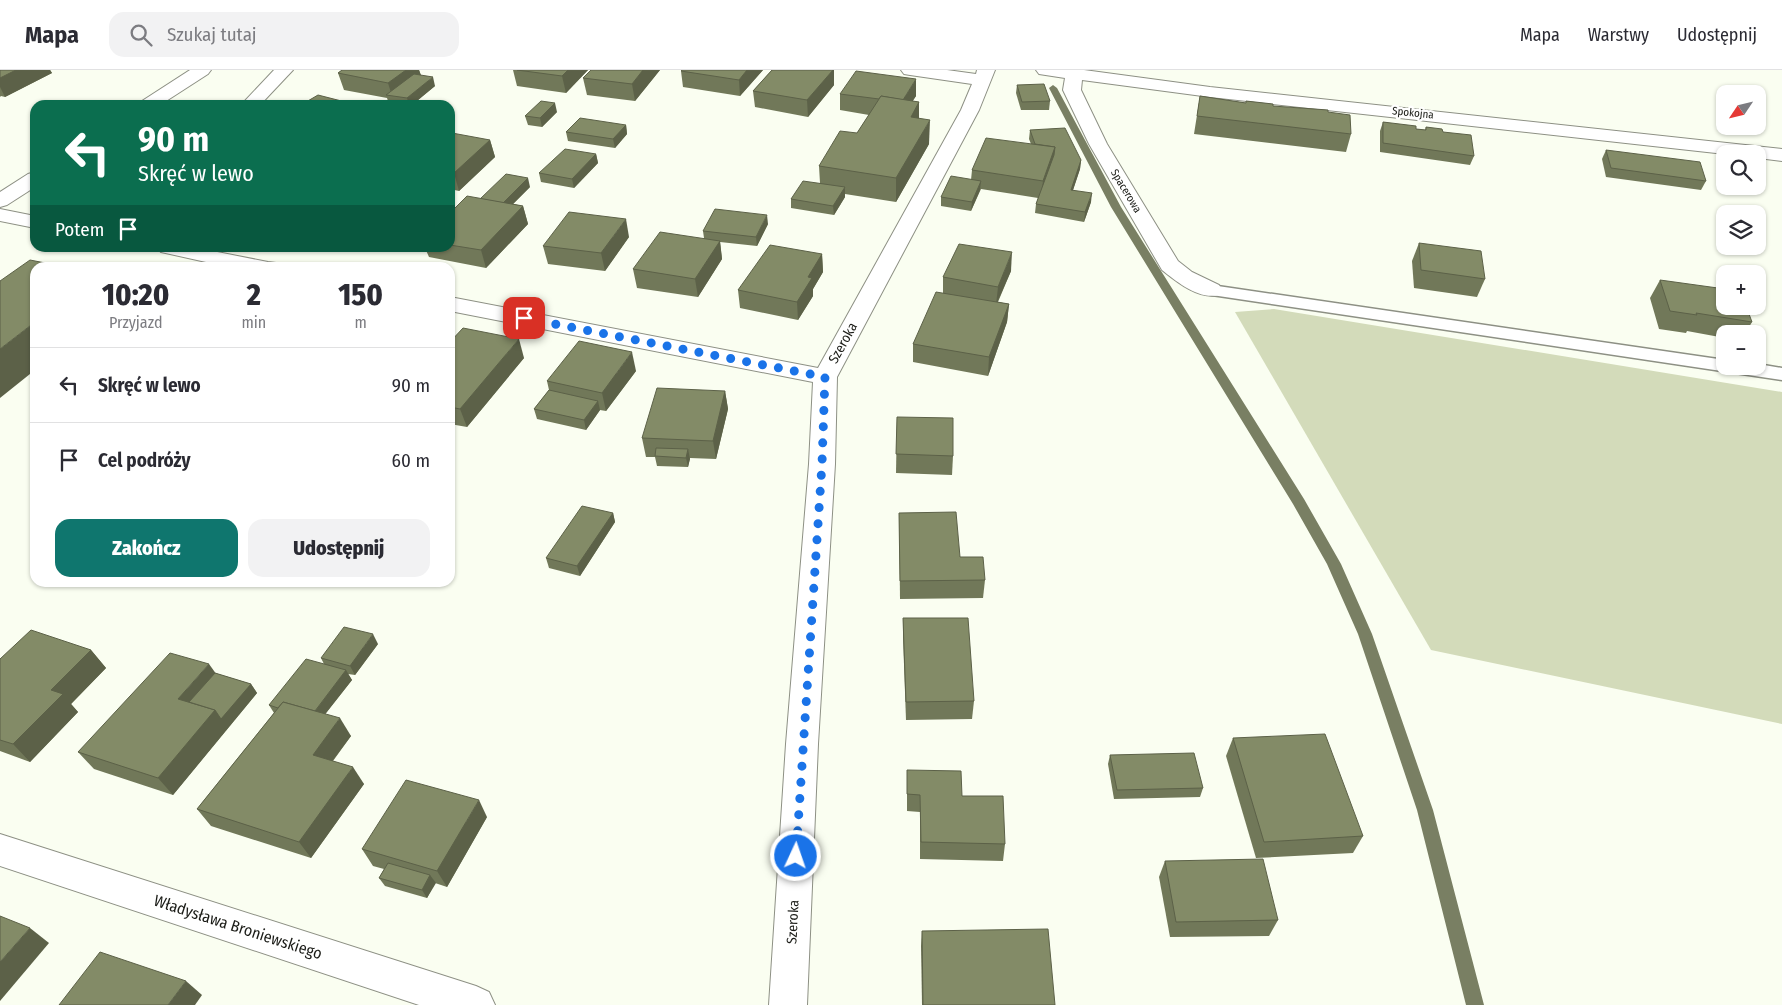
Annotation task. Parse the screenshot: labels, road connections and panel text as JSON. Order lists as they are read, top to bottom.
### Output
{
  "streets": {
    "street": [
      "Spokojna",
      "Spacerowa",
      "Szeroka",
      "Władysława Broniewskiego"
    ]
  },
  "crossings": [
    ["Spokojna", "Spacerowa"]
  ],
  "north": "bottom left",
  "page": {
    "header": "Mapa",
    "search": "Szukaj tutaj",
    "nav": ["Mapa", "Warstwy", "Udostępnij"],
    "map_buttons": ["+", "−"],
    "turn": ["90 m", "Skręć w lewo"],
    "then": "Potem",
    "eta": [
      "10:20",
      "Przyjazd",
      "2",
      "min",
      "150",
      "m"
    ],
    "list": [
      {
        "name": "Skręć w lewo",
        "value": "90 m"
      },
      {
        "name": "Cel podróży",
        "value": "60 m"
      }
    ],
    "buttons": ["Zakończ", "Udostępnij"]
  }
}
